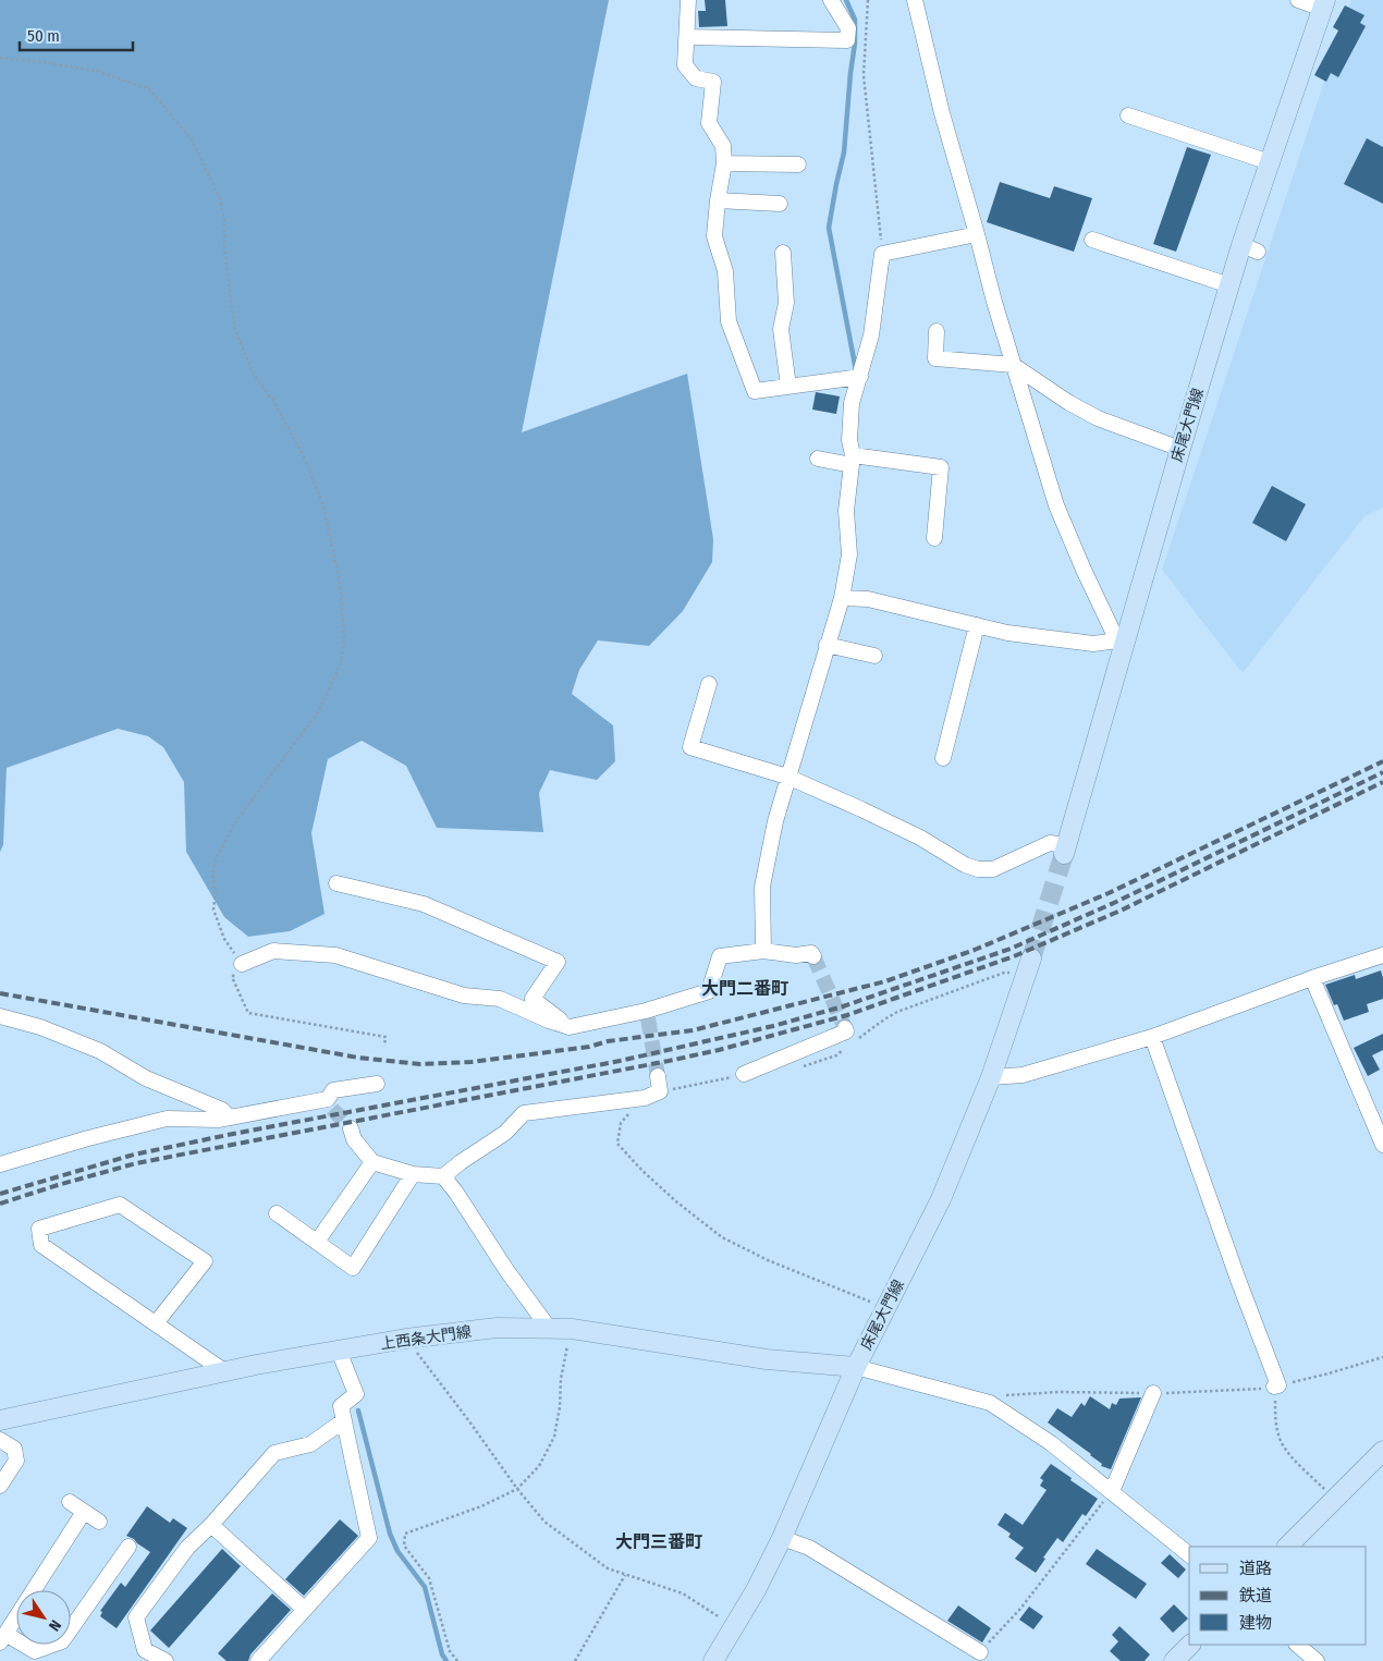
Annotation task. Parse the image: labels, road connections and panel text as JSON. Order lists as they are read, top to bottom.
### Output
{
  "streets": {
    "main road": ["床尾大門線", "上西条大門線"]
  },
  "crossings": [
    ["床尾大門線", "上西条大門線"]
  ],
  "districts": ["大門二番町", "大門三番町"],
  "legend": ["道路", "鉄道", "建物"],
  "scale_bar": "50 m",
  "north": "bottom right"
}
